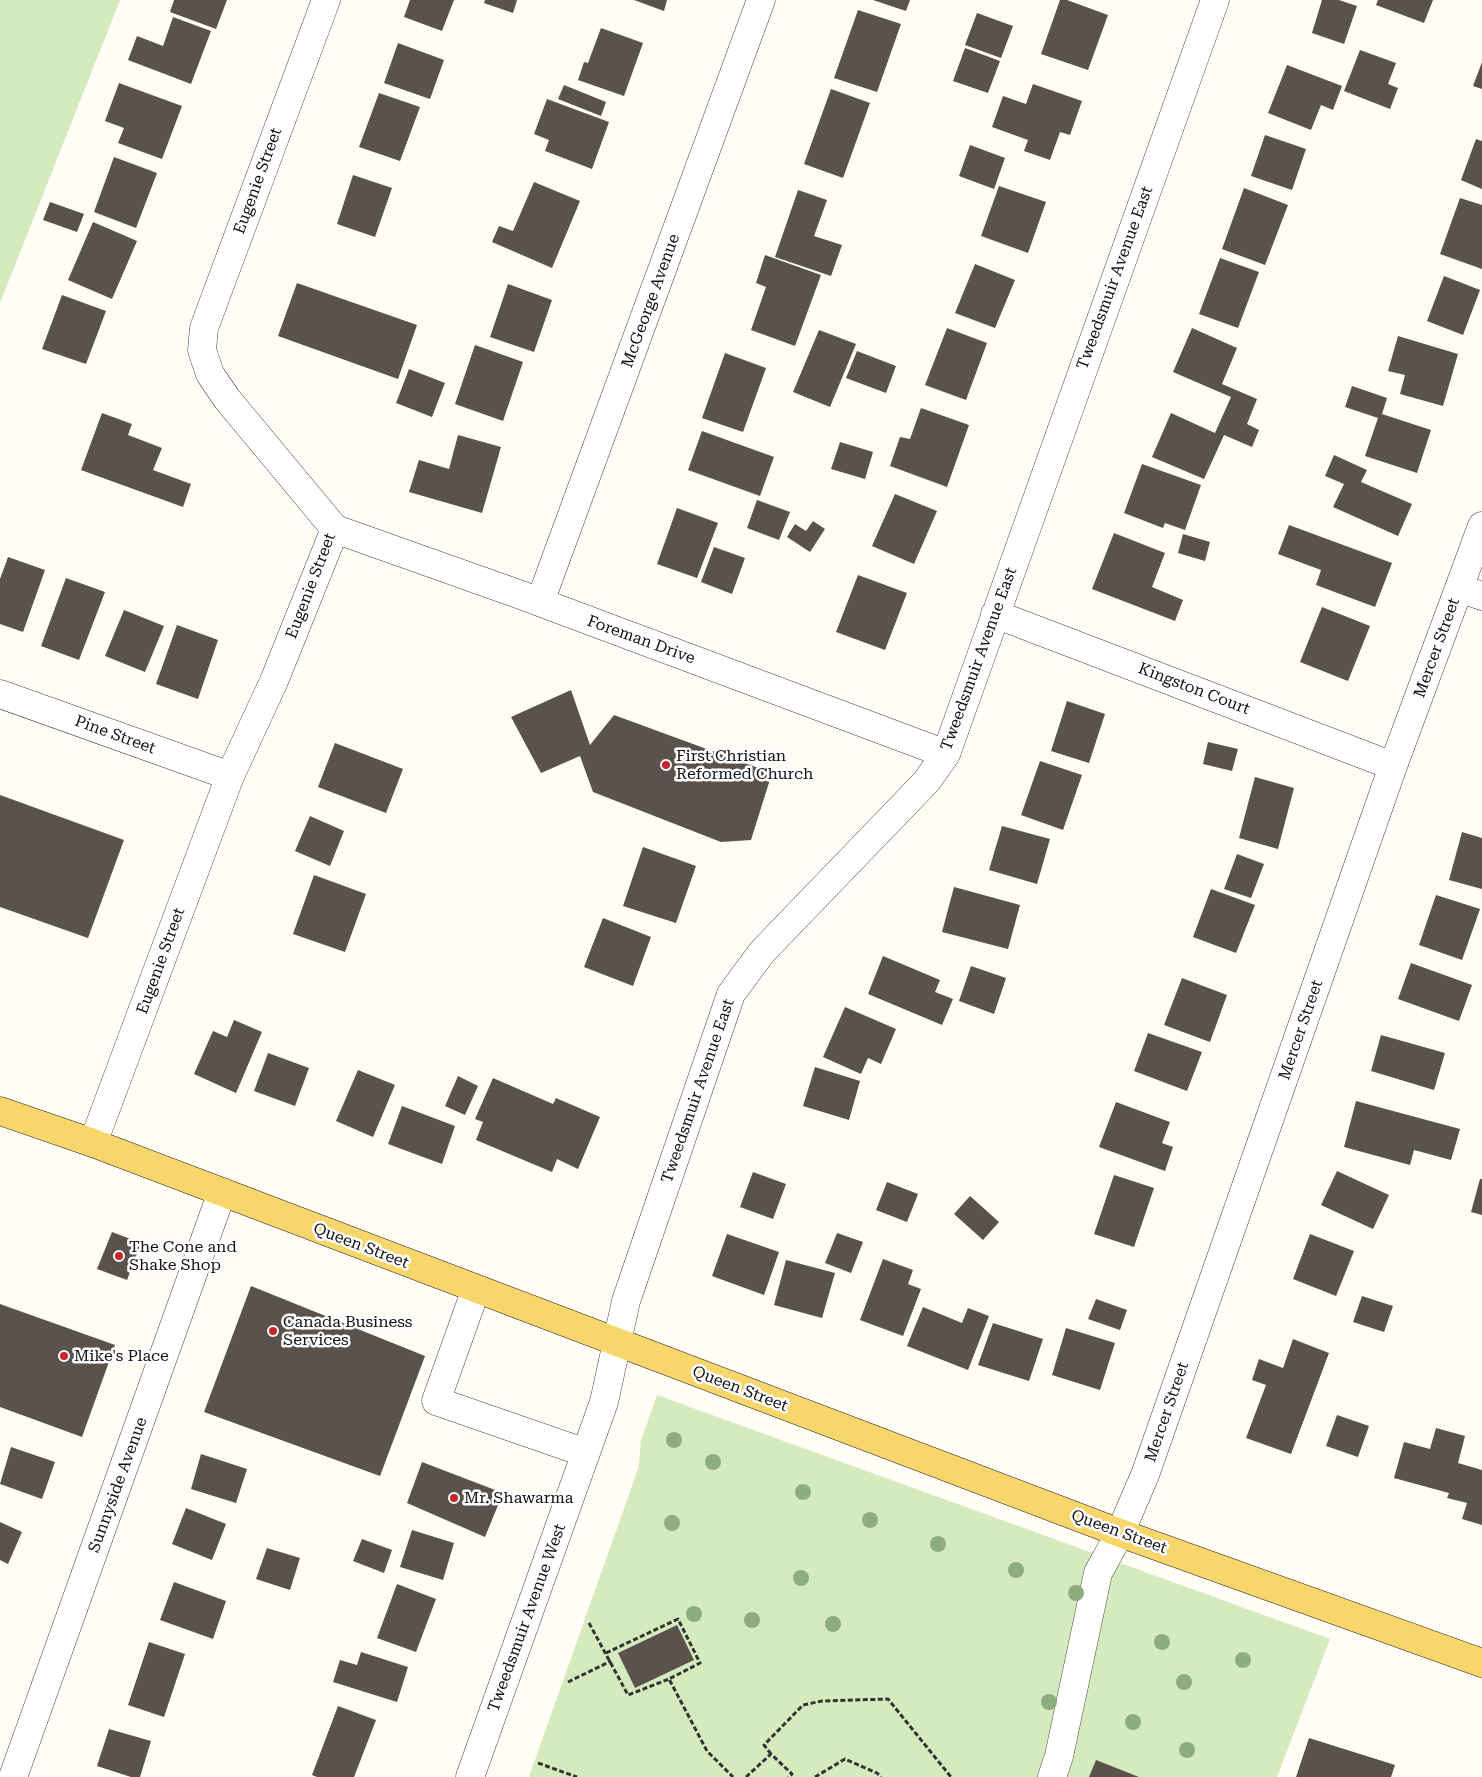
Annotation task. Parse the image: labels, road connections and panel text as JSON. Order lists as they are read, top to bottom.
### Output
{
  "streets": {
    "main road": ["Queen Street"],
    "street": [
      "Eugenie Street",
      "Tweedsmuir Avenue East",
      "McGeorge Avenue",
      "Foreman Drive",
      "Mercer Street",
      "Kingston Court",
      "Pine Street",
      "Sunnyside Avenue",
      "Tweedsmuir Avenue West"
    ]
  },
  "crossings": [
    ["Eugenie Street", "Foreman Drive"],
    ["Eugenie Street", "Pine Street"],
    ["Eugenie Street", "Queen Street"],
    ["Tweedsmuir Avenue East", "Foreman Drive"],
    ["Tweedsmuir Avenue East", "Kingston Court"],
    ["Tweedsmuir Avenue East", "Queen Street"],
    ["Tweedsmuir Avenue East", "Tweedsmuir Avenue West"],
    ["McGeorge Avenue", "Foreman Drive"],
    ["Mercer Street", "Kingston Court"],
    ["Mercer Street", "Queen Street"],
    ["Queen Street", "Sunnyside Avenue"],
    ["Queen Street", "Tweedsmuir Avenue West"]
  ],
  "places": [
    "First Christian Reformed Church",
    "The Cone and Shake Shop",
    "Canada Business Services",
    "Mike's Place",
    "Mr. Shawarma"
  ]
}
